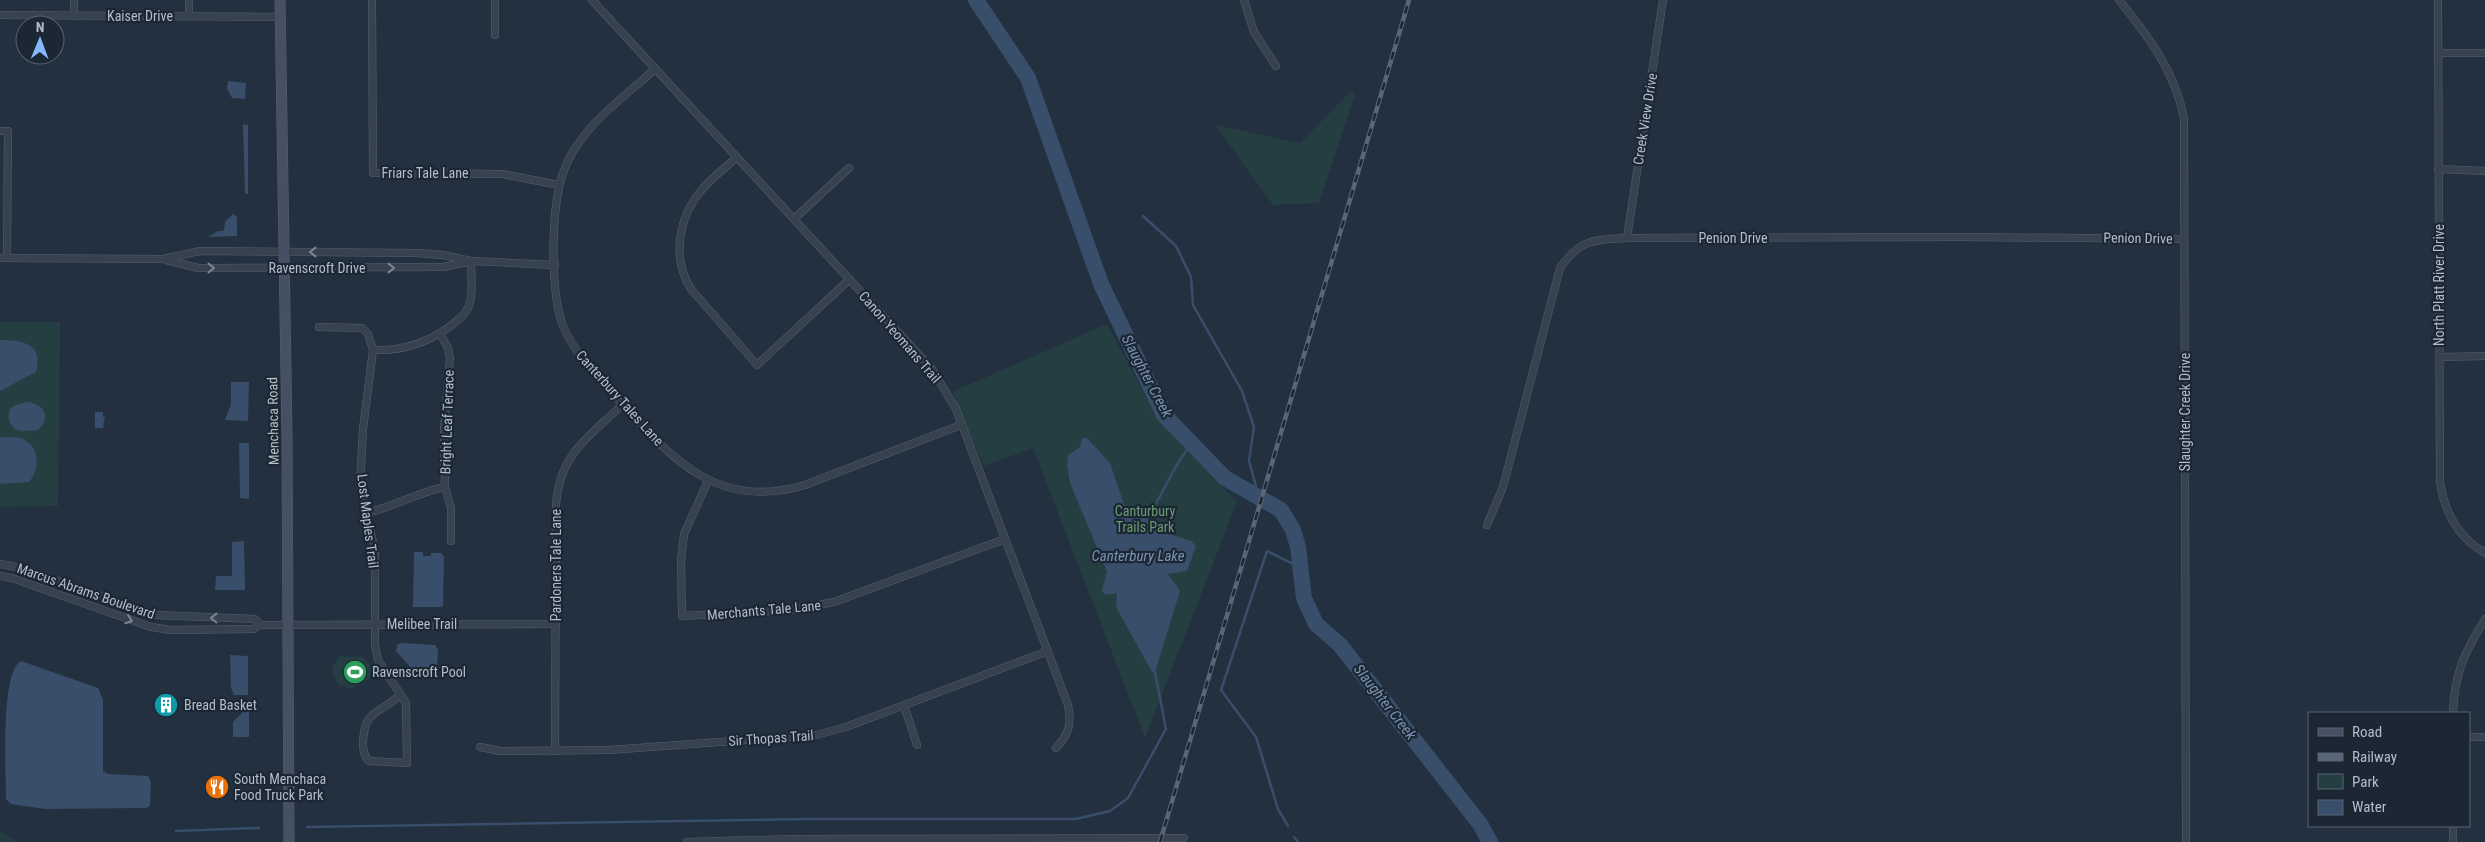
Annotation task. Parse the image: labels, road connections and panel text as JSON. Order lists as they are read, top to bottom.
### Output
{
  "streets": {
    "main road": ["Menchaca Road"],
    "street": [
      "Kaiser Drive",
      "Creek View Drive",
      "Friars Tale Lane",
      "Penion Drive",
      "Ravenscroft Drive",
      "North Platt River Drive",
      "Canon Yeomans Trail",
      "Canterbury Tales Lane",
      "Slaughter Creek Drive",
      "Bright Leaf Terrace",
      "Lost Maples Trail",
      "Pardoners Tale Lane",
      "Marcus Abrams Boulevard",
      "Merchants Tale Lane",
      "Melibee Trail",
      "Sir Thopas Trail"
    ]
  },
  "crossings": [
    ["Kaiser Drive", "Menchaca Road"],
    ["Creek View Drive", "Penion Drive"],
    ["Friars Tale Lane", "Canterbury Tales Lane"],
    ["Penion Drive", "Slaughter Creek Drive"],
    ["Ravenscroft Drive", "Canterbury Tales Lane"],
    ["Ravenscroft Drive", "Menchaca Road"],
    ["Canon Yeomans Trail", "Canterbury Tales Lane"],
    ["Canon Yeomans Trail", "Merchants Tale Lane"],
    ["Canon Yeomans Trail", "Sir Thopas Trail"],
    ["Canterbury Tales Lane", "Pardoners Tale Lane"],
    ["Canterbury Tales Lane", "Merchants Tale Lane"],
    ["Menchaca Road", "Marcus Abrams Boulevard"],
    ["Menchaca Road", "Melibee Trail"],
    ["Lost Maples Trail", "Melibee Trail"],
    ["Pardoners Tale Lane", "Melibee Trail"],
    ["Pardoners Tale Lane", "Sir Thopas Trail"],
    ["Marcus Abrams Boulevard", "Melibee Trail"]
  ],
  "water": ["Slaughter Creek", "Canterbury Lake"],
  "parks": ["Canturbury Trails Park"],
  "places": {
    "sports": ["Ravenscroft Pool"],
    "building": ["Bread Basket"],
    "restaurant": ["South Menchaca Food Truck Park"]
  },
  "legend": [
    "Road",
    "Railway",
    "Park",
    "Water"
  ],
  "north": "top"
}
